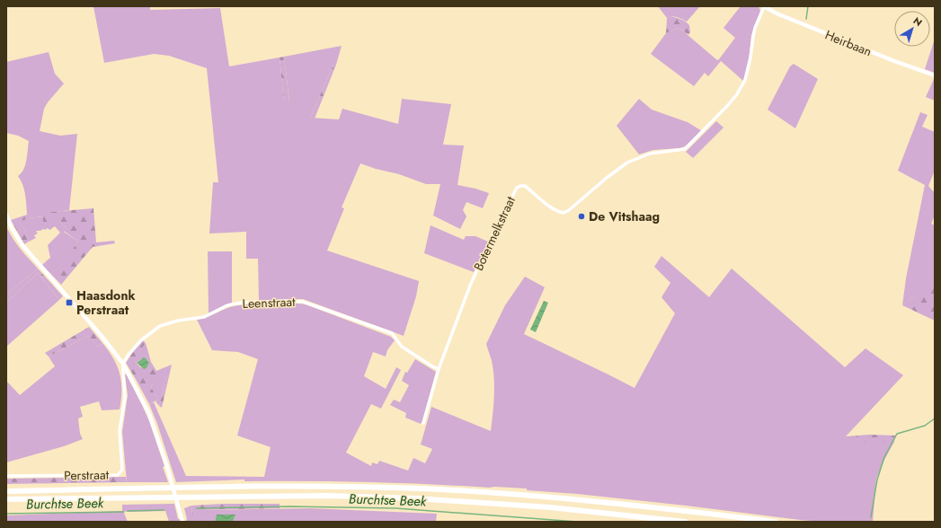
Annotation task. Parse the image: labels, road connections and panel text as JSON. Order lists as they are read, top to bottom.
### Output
{
  "streets": {
    "street": [
      "Heirbaan",
      "Botermelkstraat",
      "Leenstraat",
      "Perstraat"
    ]
  },
  "crossings": [
    ["Heirbaan", "Botermelkstraat"],
    ["Botermelkstraat", "Leenstraat"],
    ["Leenstraat", "Perstraat"]
  ],
  "water": ["Burchtse Beek"],
  "places": {
    "other": ["De Vitshaag"],
    "transit": ["Haasdonk Perstraat"]
  },
  "north": "top right"
}
